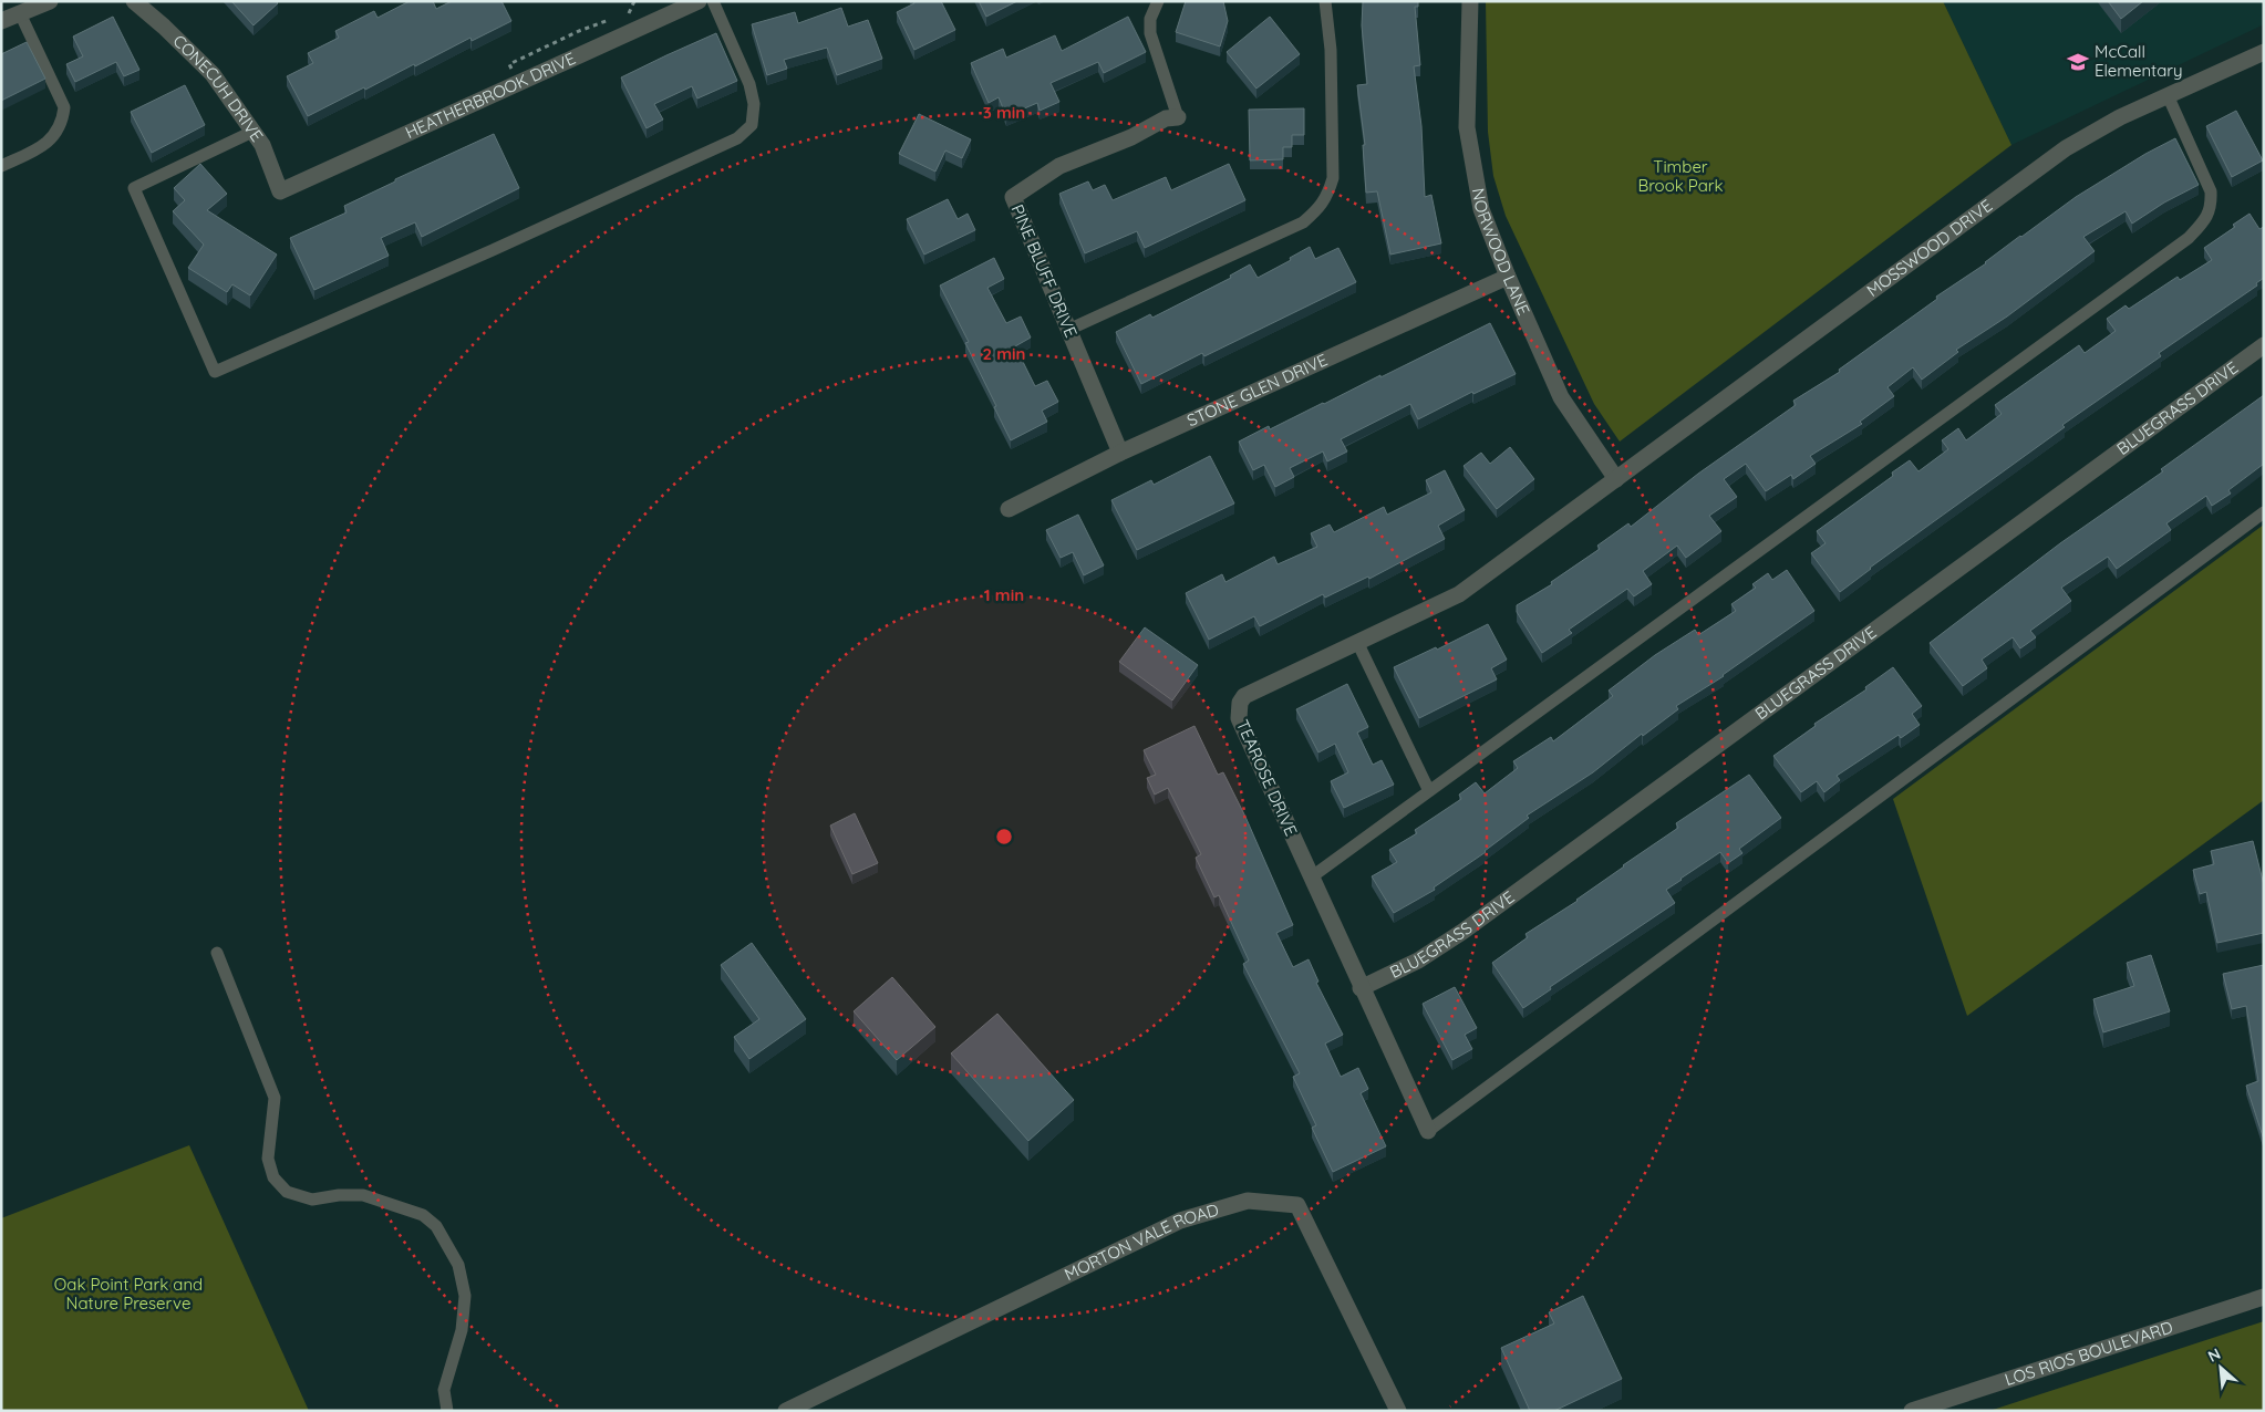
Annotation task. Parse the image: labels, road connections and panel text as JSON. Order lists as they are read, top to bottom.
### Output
{
  "streets": {
    "street": [
      "CONECUH DRIVE",
      "HEATHERBROOK DRIVE",
      "MOSSWOOD DRIVE",
      "NORWOOD LANE",
      "PINE BLUFF DRIVE",
      "STONE GLEN DRIVE",
      "BLUEGRASS DRIVE",
      "TEAROSE DRIVE",
      "MORTON VALE ROAD",
      "LOS RIOS BOULEVARD"
    ]
  },
  "crossings": [
    ["CONECUH DRIVE", "HEATHERBROOK DRIVE"],
    ["MOSSWOOD DRIVE", "NORWOOD LANE"],
    ["MOSSWOOD DRIVE", "TEAROSE DRIVE"],
    ["NORWOOD LANE", "STONE GLEN DRIVE"],
    ["NORWOOD LANE", "TEAROSE DRIVE"],
    ["PINE BLUFF DRIVE", "STONE GLEN DRIVE"],
    ["BLUEGRASS DRIVE", "TEAROSE DRIVE"]
  ],
  "parks": ["Timber Brook Park", "Oak Point Park and Nature Preserve"],
  "places": {
    "school or university": ["McCall Elementary"]
  },
  "north": "top left",
  "rings": ["3 min", "2 min", "1 min"]
}
